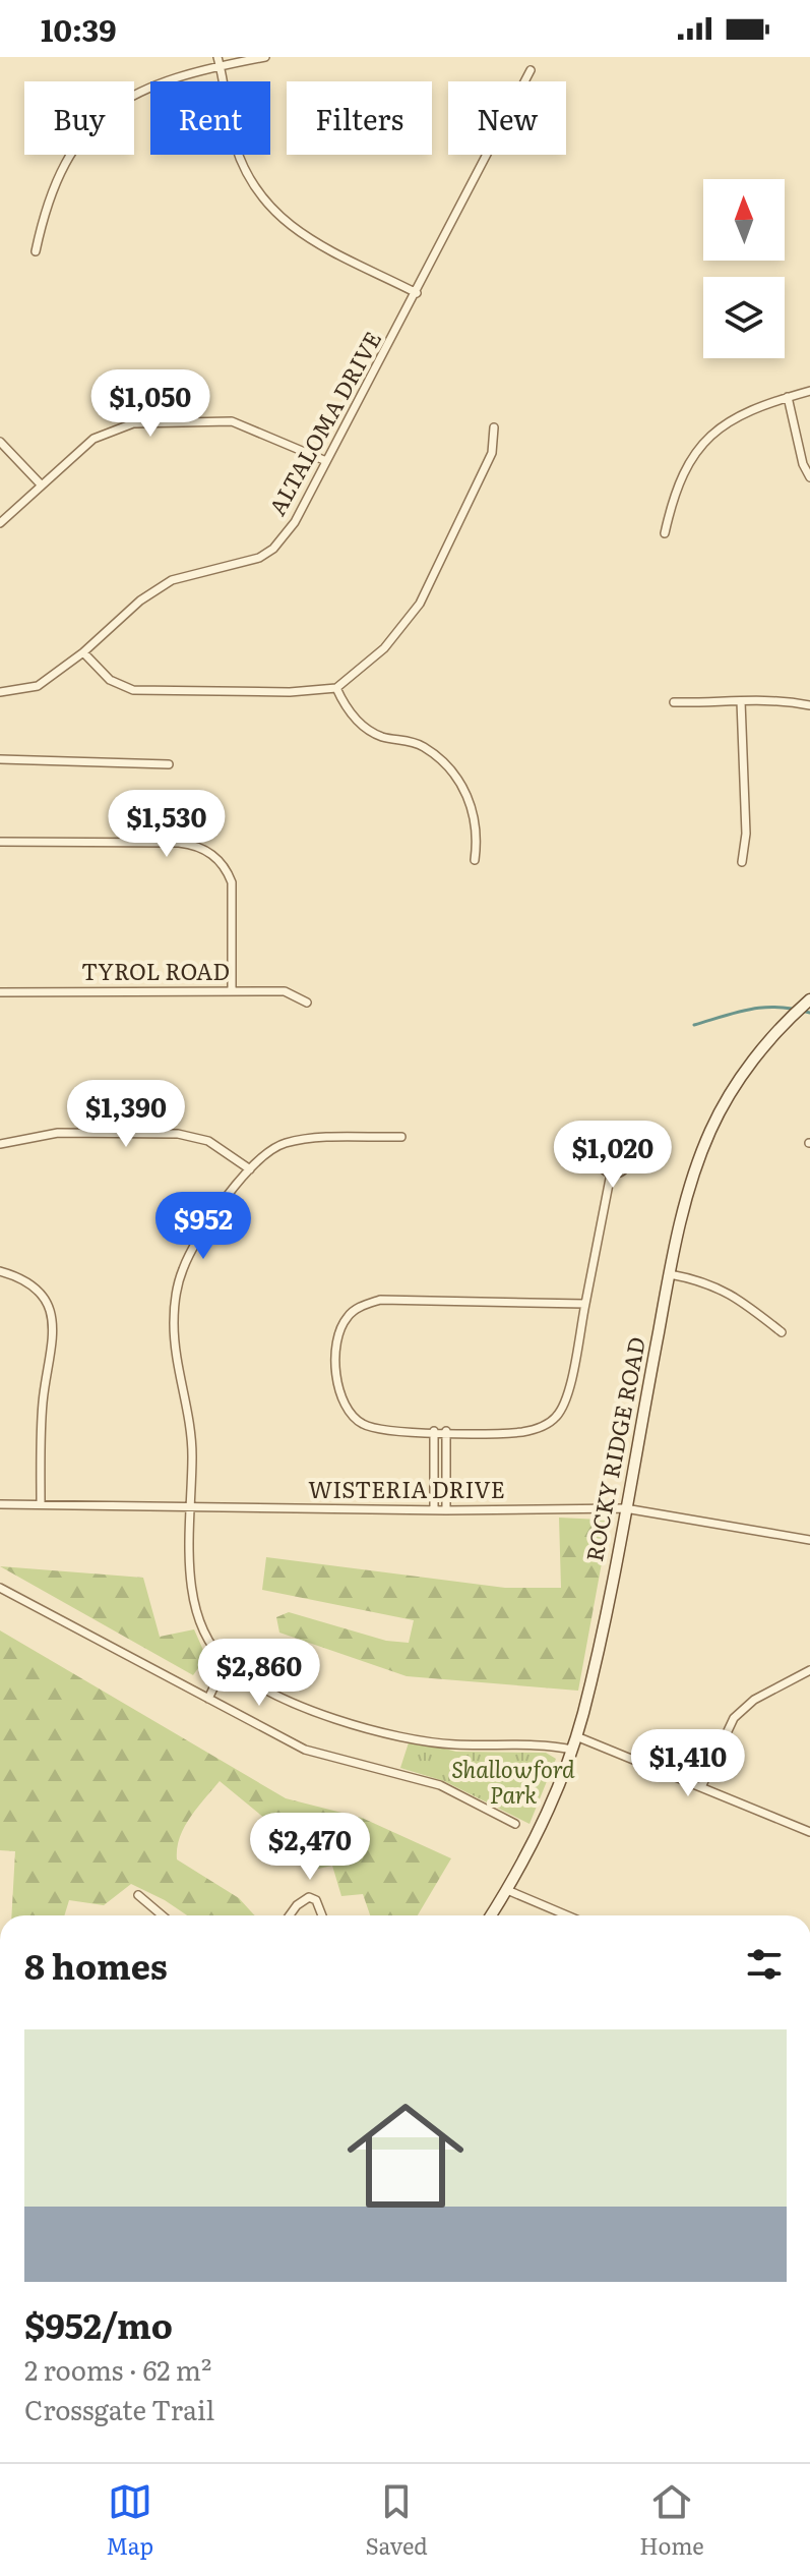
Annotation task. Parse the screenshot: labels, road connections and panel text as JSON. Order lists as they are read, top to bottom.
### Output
{
  "streets": {
    "main road": ["ROCKY RIDGE ROAD"],
    "street": ["ALTALOMA DRIVE", "TYROL ROAD", "WISTERIA DRIVE"]
  },
  "crossings": [
    ["ROCKY RIDGE ROAD", "WISTERIA DRIVE"]
  ],
  "parks": ["Shallowford Park"],
  "north": "top",
  "page": {
    "status": "10:39",
    "chip": [
      "Buy",
      "Rent",
      "Filters",
      "New"
    ],
    "price": [
      "$1,050",
      "$1,530",
      "$1,390",
      "$1,020",
      "$952",
      "$2,860",
      "$1,410",
      "$2,470"
    ],
    "heading": "8 homes",
    "list": [
      {
        "name": "$952/mo",
        "note": "2 rooms · 62 m² · Crossgate Trail"
      }
    ],
    "tabs": ["Map", "Saved", "Home"]
  }
}
